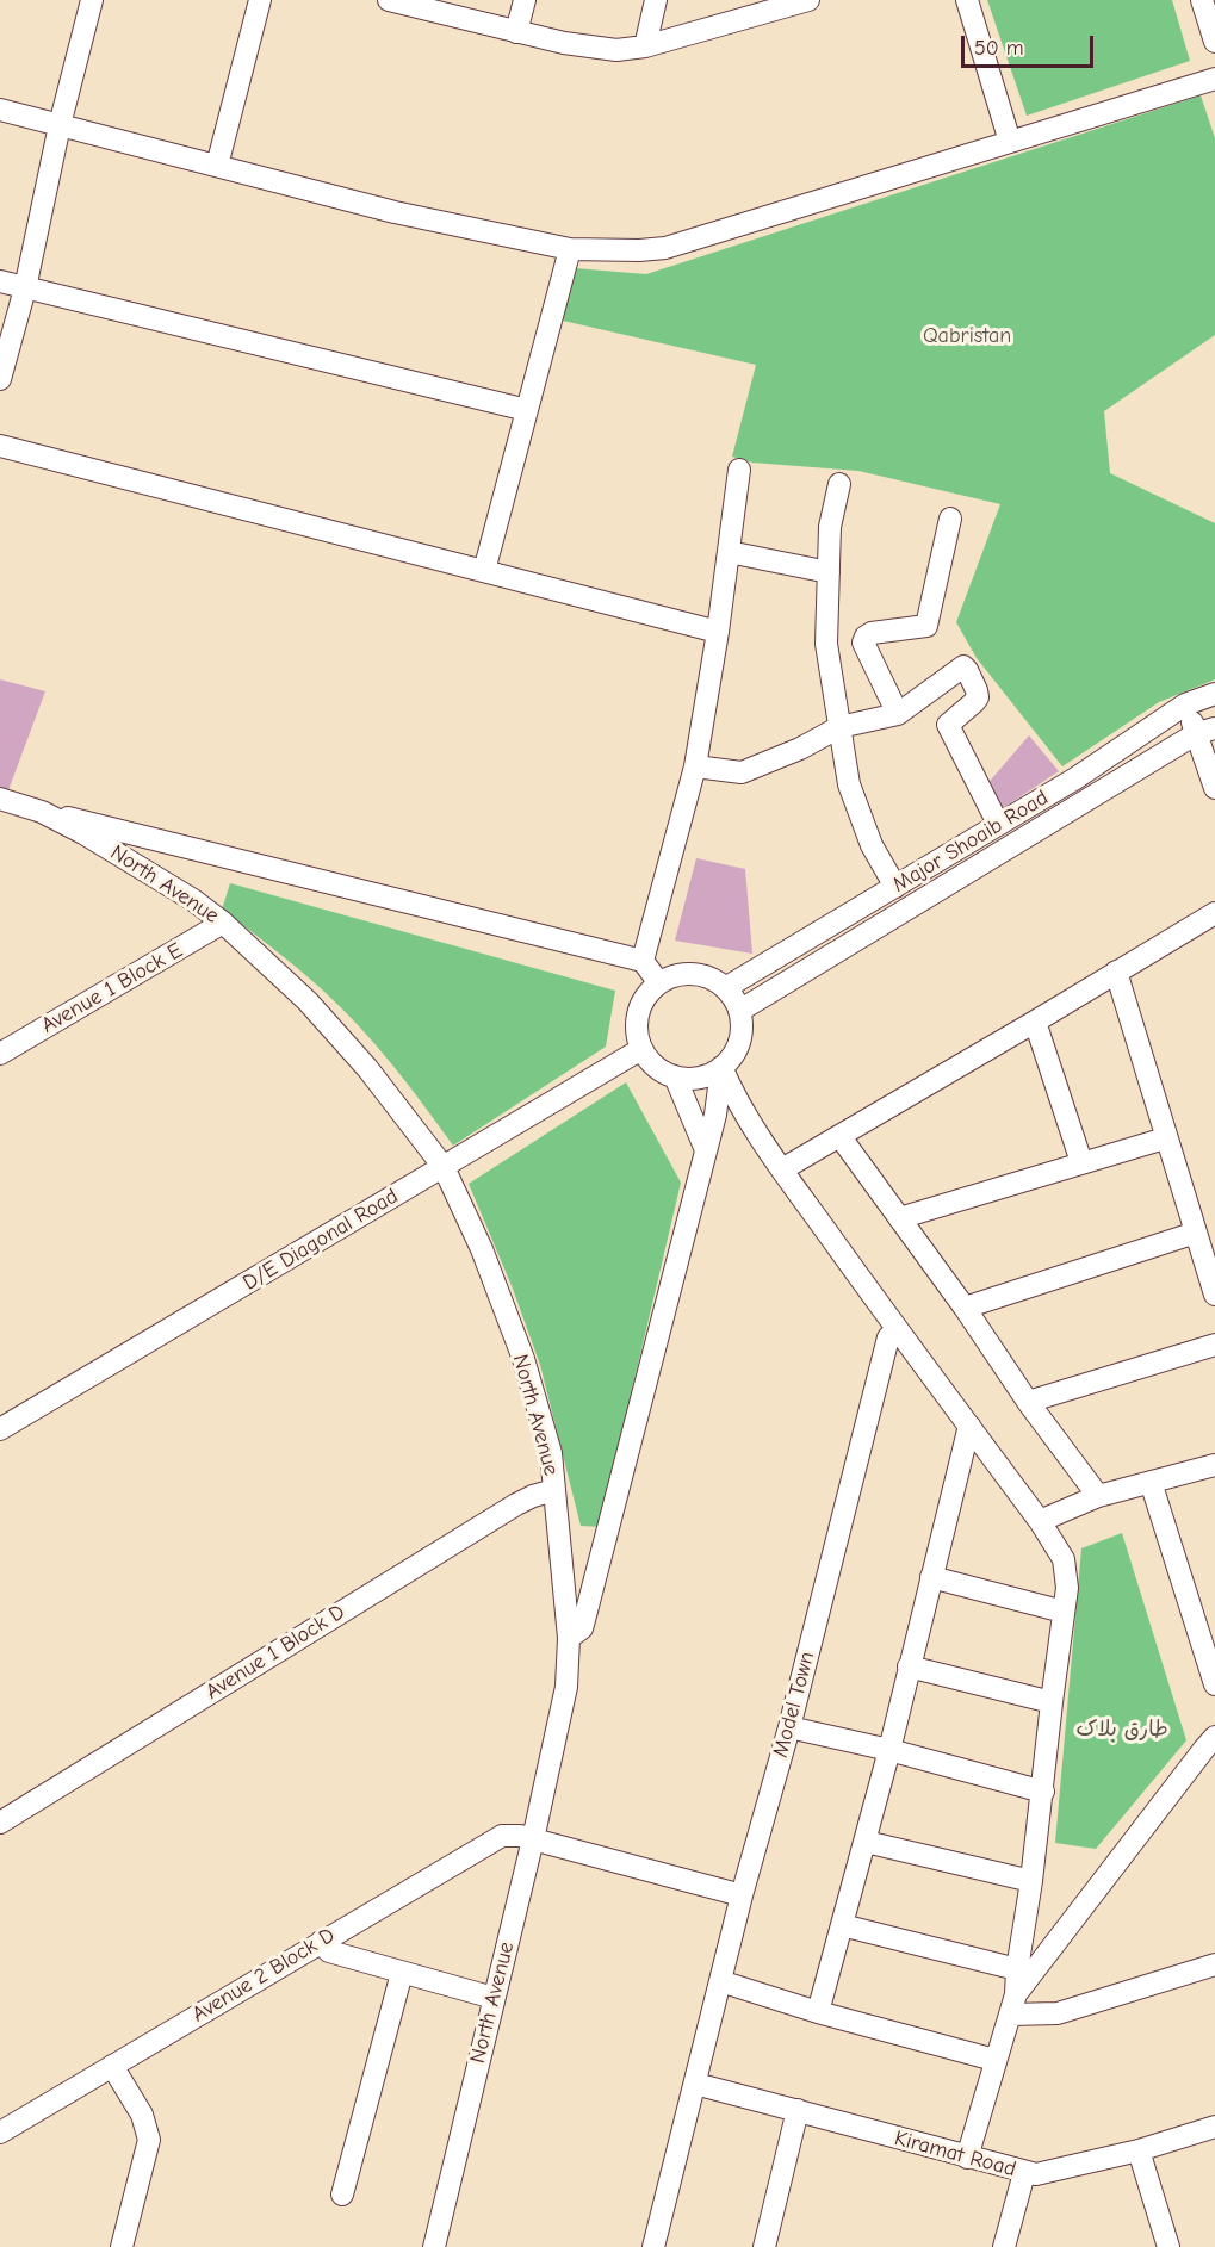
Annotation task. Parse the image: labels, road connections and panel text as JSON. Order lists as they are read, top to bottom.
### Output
{
  "streets": {
    "street": [
      "Major Shoaib Road",
      "North Avenue",
      "Avenue 1 Block E",
      "D/E Diagonal Road",
      "Avenue 1 Block D",
      "Model Town",
      "Avenue 2 Block D",
      "Kiramat Road"
    ]
  },
  "crossings": [
    ["Major Shoaib Road", "D/E Diagonal Road"],
    ["North Avenue", "Avenue 1 Block E"],
    ["North Avenue", "D/E Diagonal Road"],
    ["North Avenue", "Avenue 1 Block D"],
    ["North Avenue", "Avenue 2 Block D"],
    ["Model Town", "Avenue 2 Block D"],
    ["Model Town", "Kiramat Road"]
  ],
  "parks": ["Qabristan", "طارق بلاک"],
  "scale_bar": "50 m"
}
